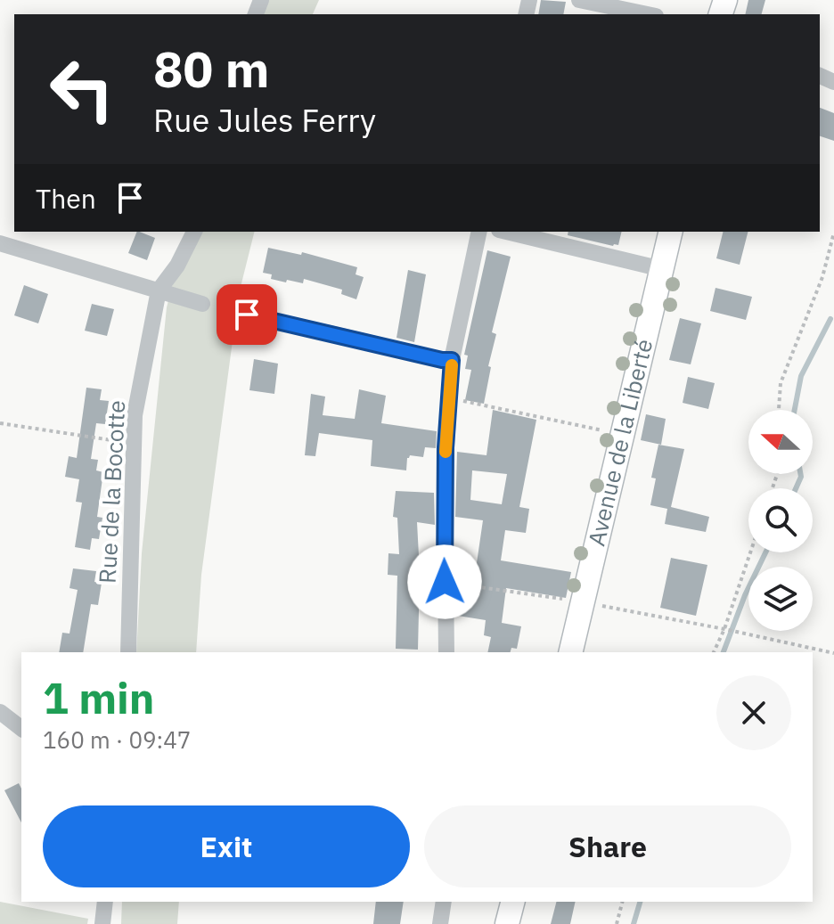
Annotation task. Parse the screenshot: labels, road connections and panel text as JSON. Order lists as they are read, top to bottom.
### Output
{
  "streets": {
    "main road": ["Avenue de la Liberté"],
    "street": ["Rue de la Bocotte"]
  },
  "north": "left",
  "page": {
    "turn": ["80 m", "Rue Jules Ferry"],
    "then": "Then",
    "heading": ["1 min", "160 m · 09:47"],
    "buttons": ["Exit", "Share"]
  }
}
